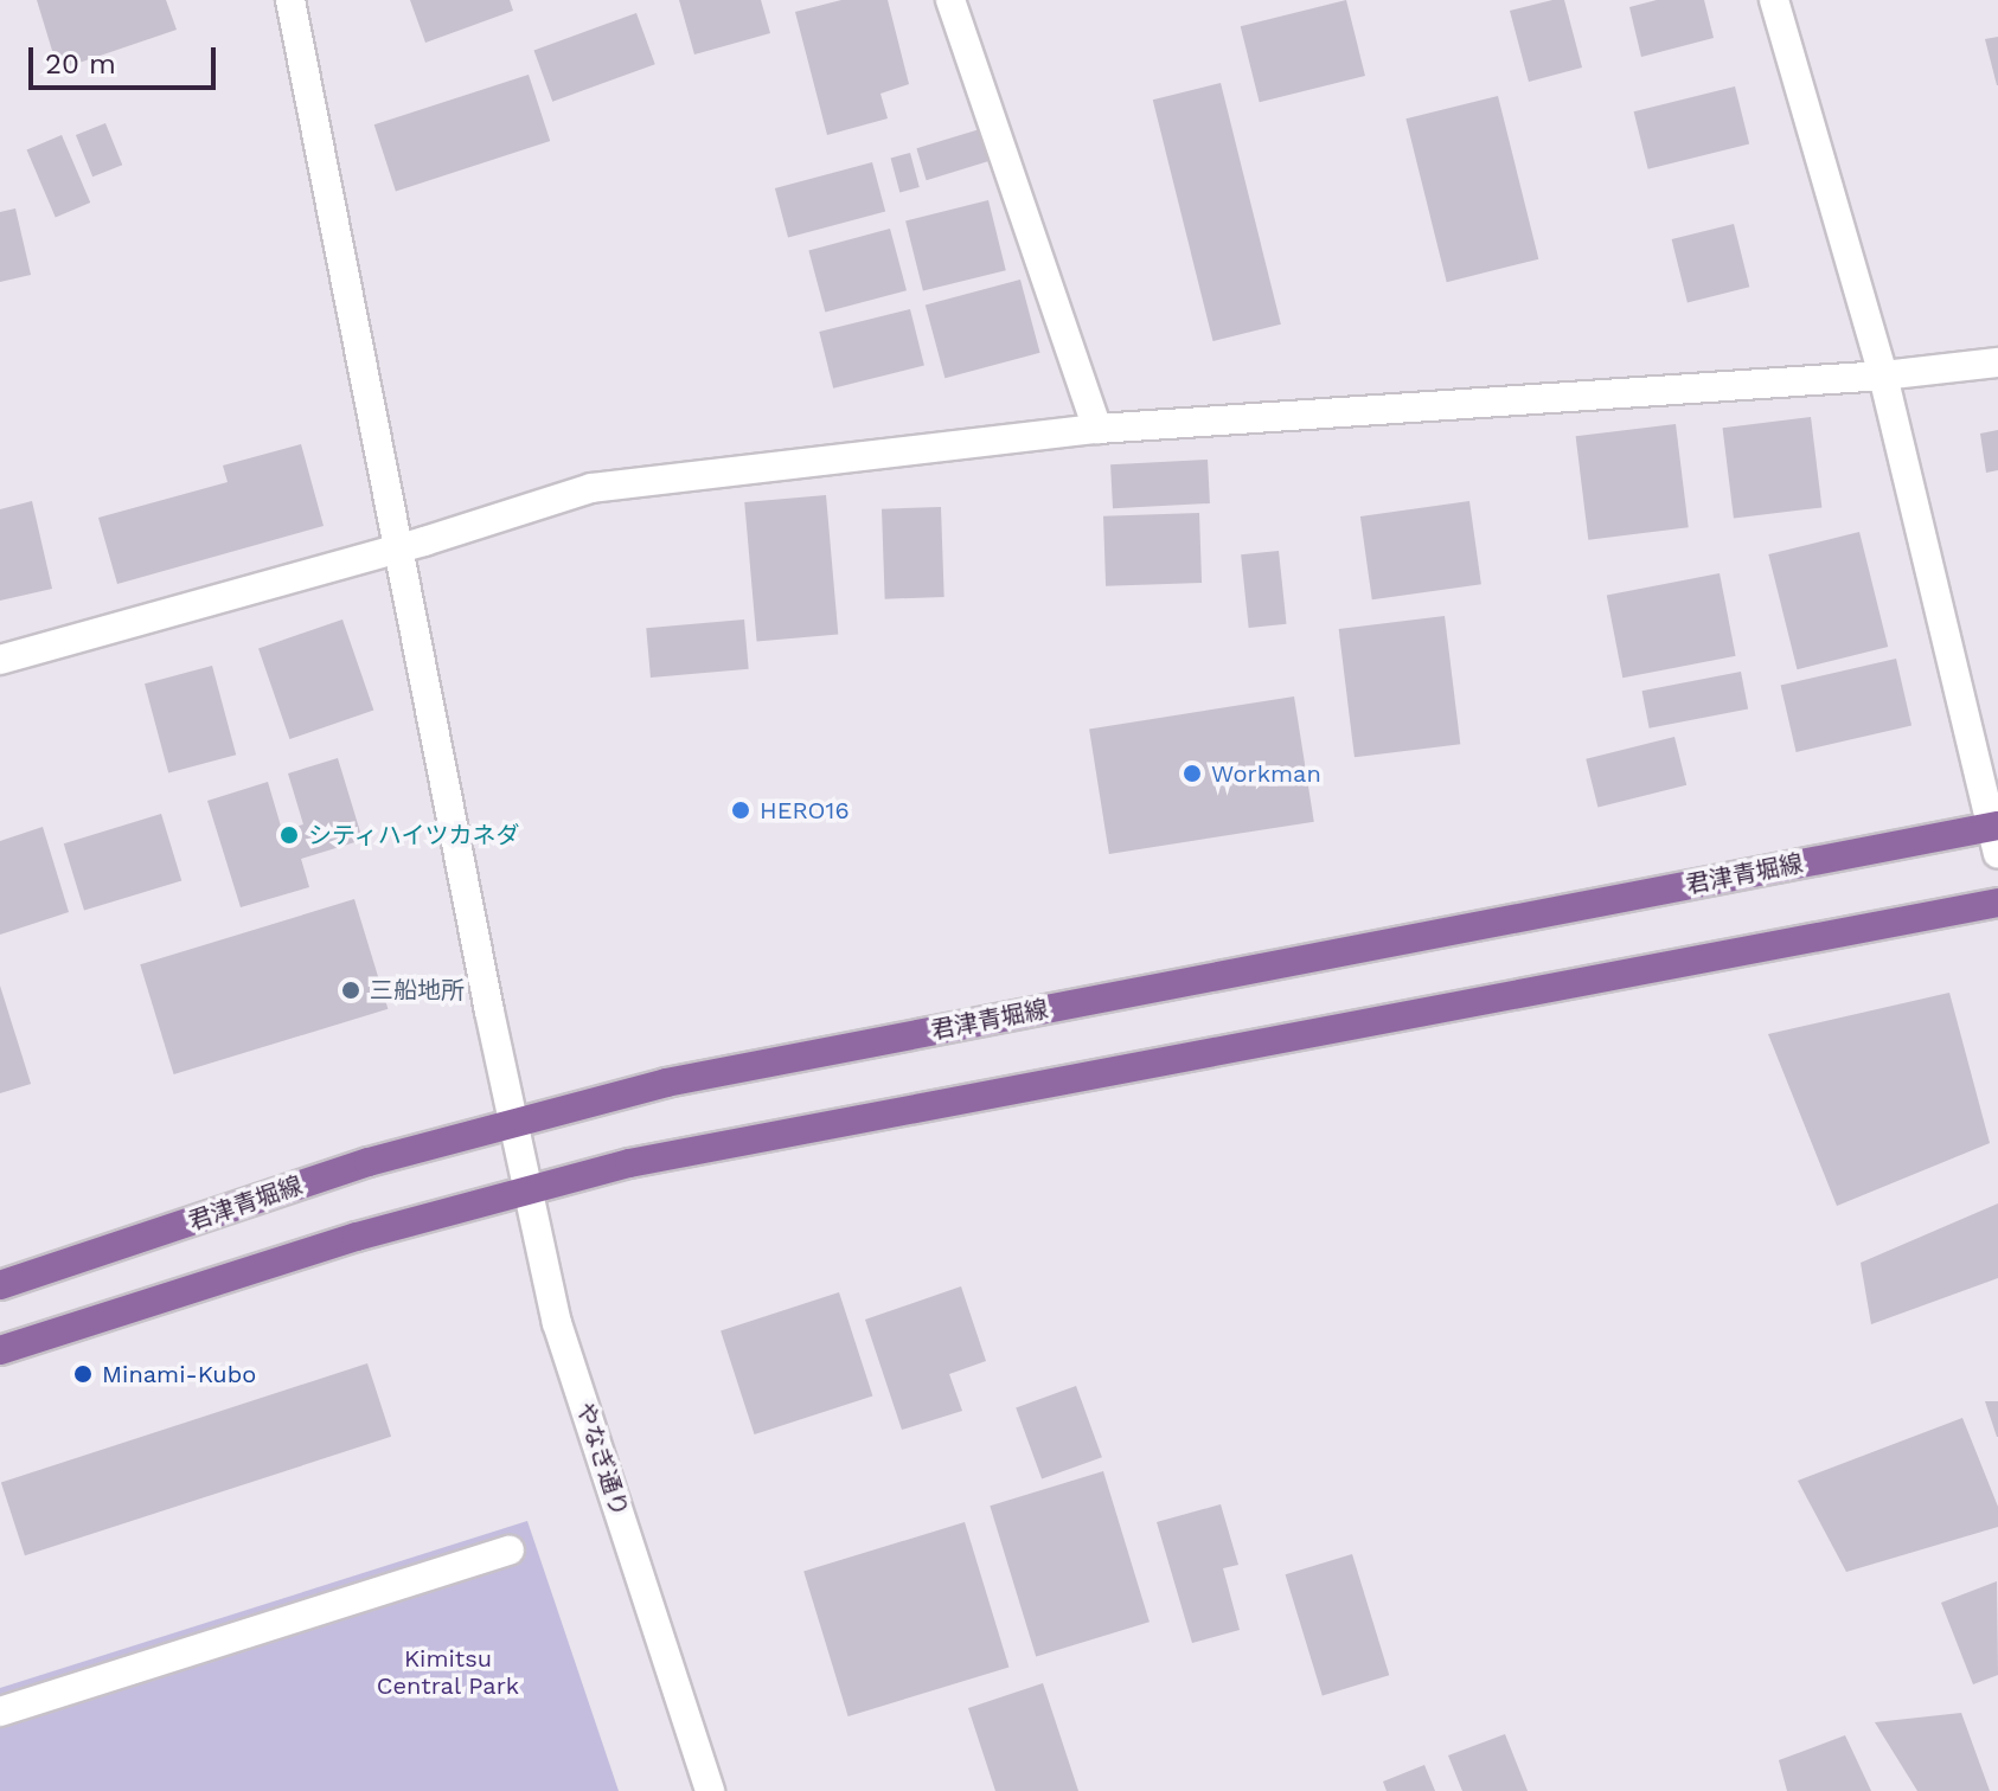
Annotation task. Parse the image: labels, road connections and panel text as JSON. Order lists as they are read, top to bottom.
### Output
{
  "streets": {
    "main road": ["君津青堀線"],
    "street": ["やなぎ通り"]
  },
  "crossings": [
    ["君津青堀線", "やなぎ通り"]
  ],
  "parks": ["Kimitsu Central Park"],
  "places": [
    "Workman",
    "HERO16",
    "シティハイツカネダ",
    "三船地所",
    "Minami-Kubo"
  ],
  "scale_bar": "20 m"
}
